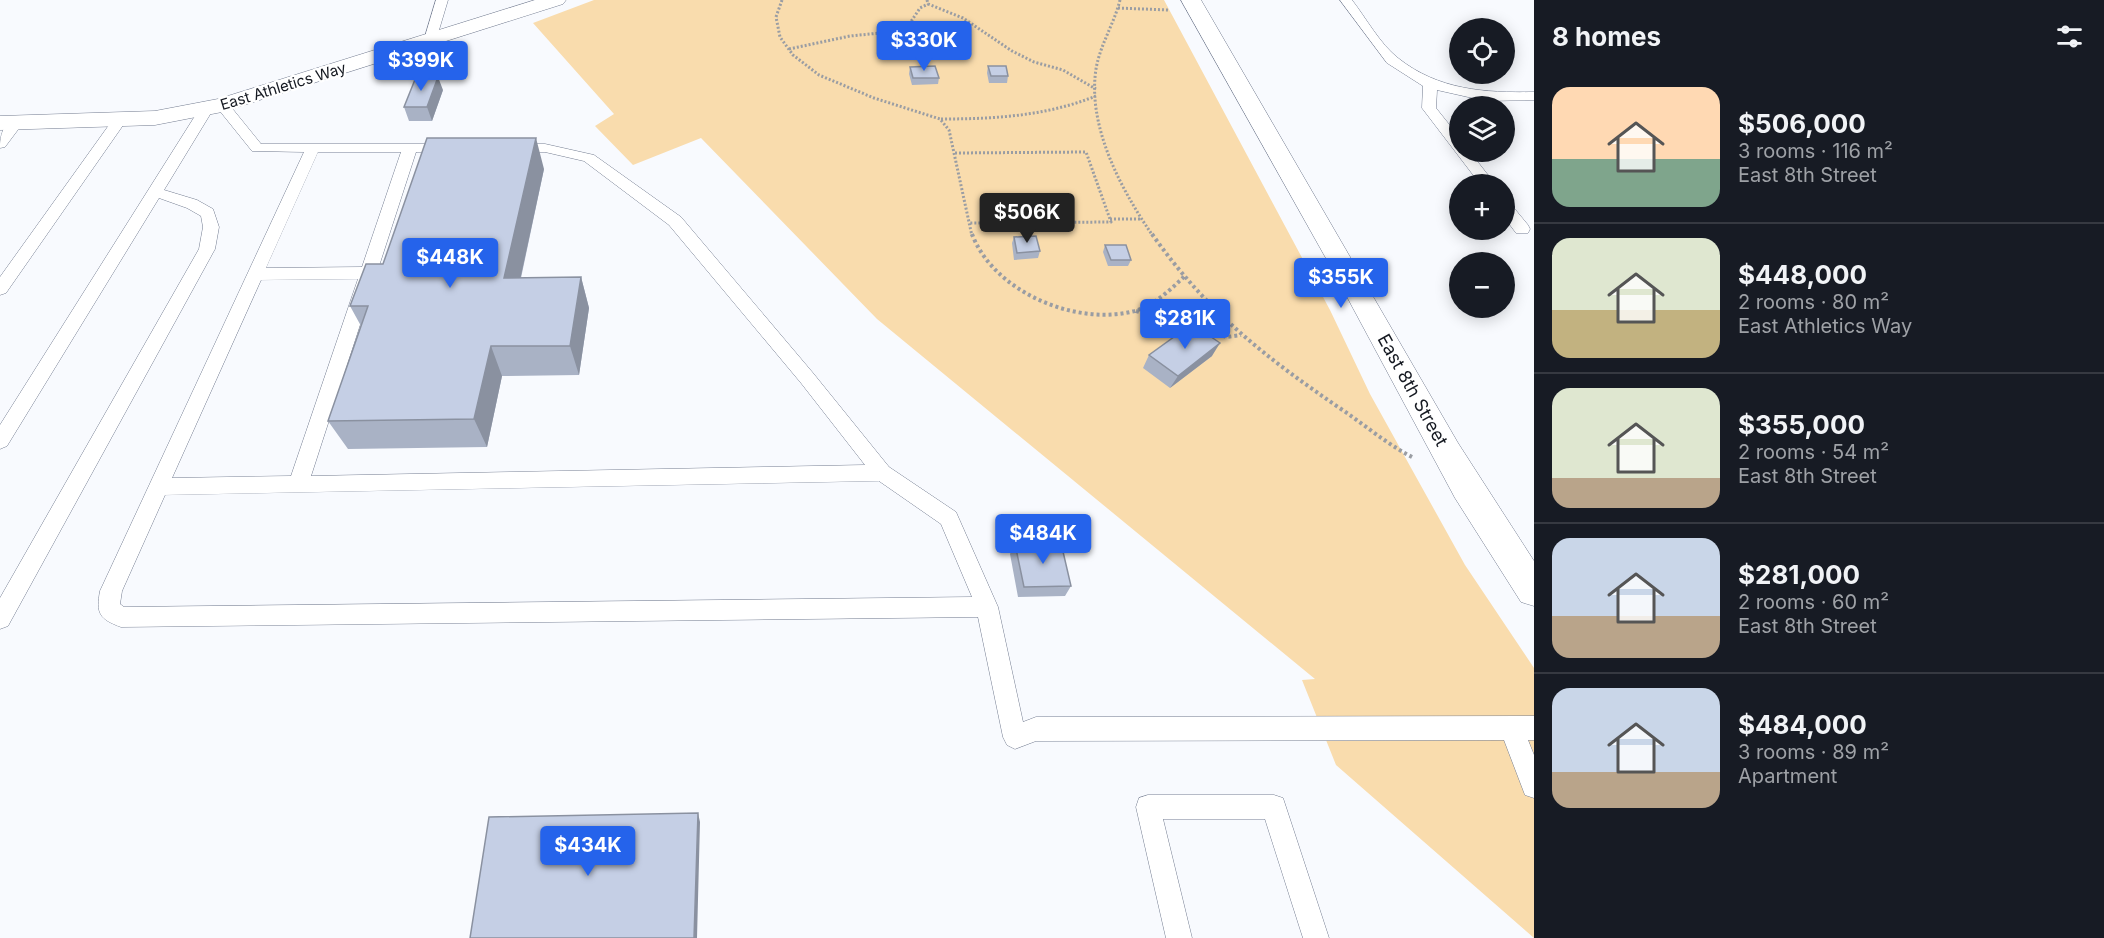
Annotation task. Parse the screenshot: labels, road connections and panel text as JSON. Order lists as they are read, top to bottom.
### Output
{
  "streets": {
    "street": ["East Athletics Way", "East 8th Street"]
  },
  "page": {
    "heading": "8 homes",
    "map_buttons": ["+", "−"],
    "price": [
      "$330K",
      "$399K",
      "$506K",
      "$448K",
      "$355K",
      "$281K",
      "$484K",
      "$434K"
    ],
    "list": [
      {
        "name": "$506,000",
        "note": "3 rooms · 116 m² · East 8th Street"
      },
      {
        "name": "$448,000",
        "note": "2 rooms · 80 m² · East Athletics Way"
      },
      {
        "name": "$355,000",
        "note": "2 rooms · 54 m² · East 8th Street"
      },
      {
        "name": "$281,000",
        "note": "2 rooms · 60 m² · East 8th Street"
      },
      {
        "name": "$484,000",
        "note": "3 rooms · 89 m² · Apartment"
      }
    ]
  }
}
